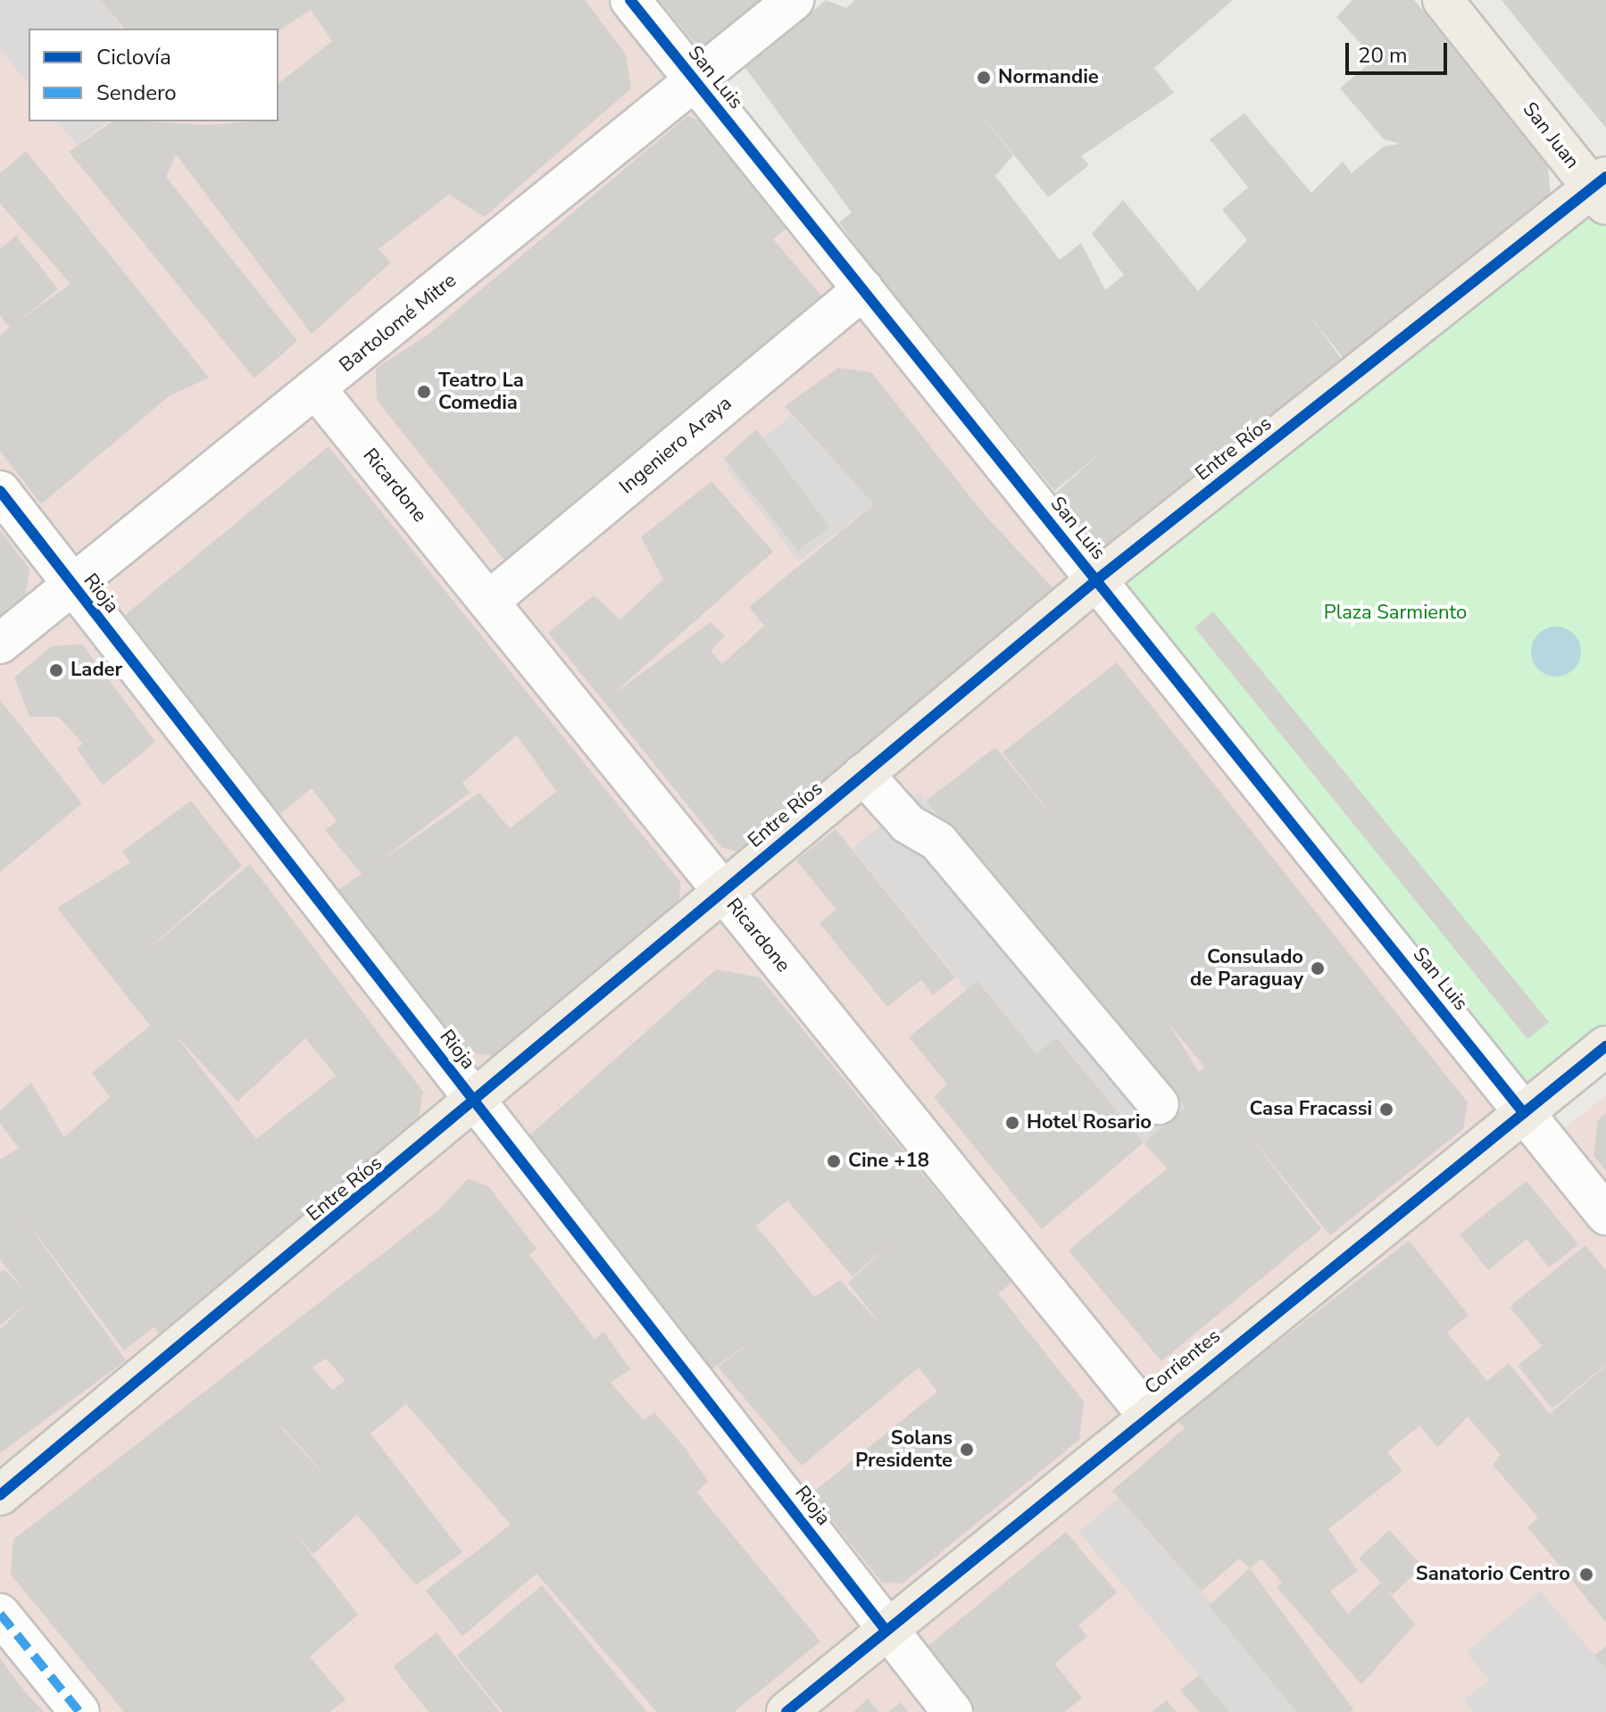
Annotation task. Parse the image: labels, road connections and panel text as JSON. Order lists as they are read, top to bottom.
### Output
{
  "streets": {
    "main road": ["San Juan", "Entre Ríos", "Corrientes"],
    "street": [
      "San Luis",
      "Bartolomé Mitre",
      "Ingeniero Araya",
      "Ricardone",
      "Rioja"
    ]
  },
  "crossings": [
    ["San Luis", "Bartolomé Mitre"],
    ["San Luis", "Ingeniero Araya"],
    ["San Luis", "Entre Ríos"],
    ["San Luis", "Corrientes"],
    ["San Juan", "Entre Ríos"],
    ["Bartolomé Mitre", "Ricardone"],
    ["Bartolomé Mitre", "Rioja"],
    ["Ingeniero Araya", "Ricardone"],
    ["Entre Ríos", "Ricardone"],
    ["Entre Ríos", "Rioja"],
    ["Ricardone", "Corrientes"],
    ["Rioja", "Corrientes"]
  ],
  "parks": ["Plaza Sarmiento"],
  "places": [
    "Normandie",
    "Teatro La Comedia",
    "Lader",
    "Consulado de Paraguay",
    "Casa Fracassi",
    "Hotel Rosario",
    "Cine +18",
    "Solans Presidente",
    "Sanatorio Centro"
  ],
  "legend": ["Ciclovía", "Sendero"],
  "scale_bar": "20 m"
}
